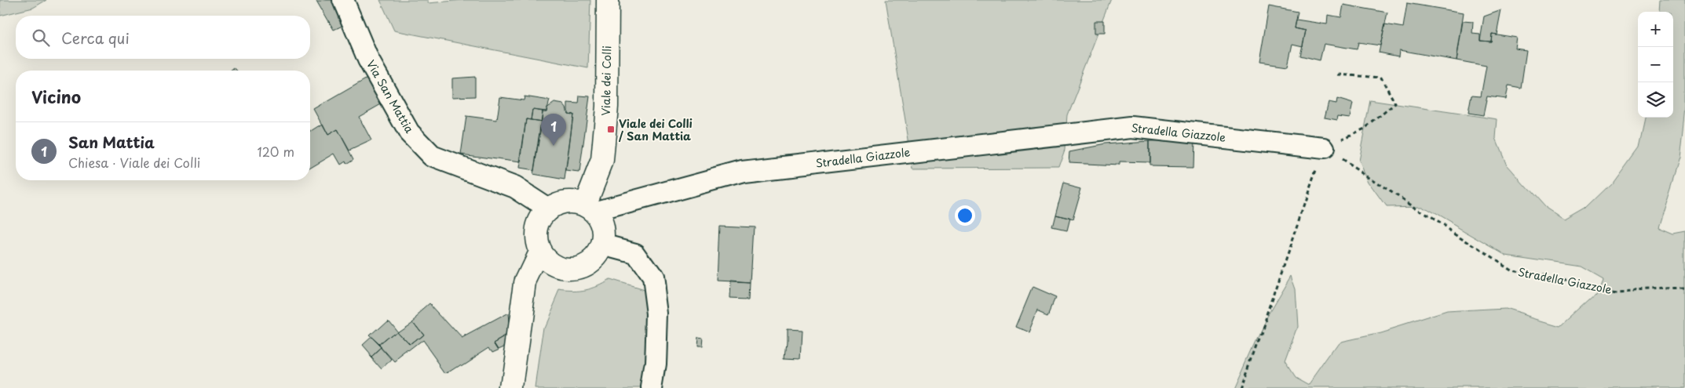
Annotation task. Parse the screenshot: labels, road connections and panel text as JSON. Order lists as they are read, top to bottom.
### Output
{
  "streets": {
    "street": ["Viale dei Colli", "Via San Mattia", "Stradella Giazzole"]
  },
  "crossings": [
    ["Viale dei Colli", "Via San Mattia"],
    ["Viale dei Colli", "Stradella Giazzole"],
    ["Via San Mattia", "Stradella Giazzole"]
  ],
  "places": {
    "transit": ["Viale dei Colli / San Mattia"]
  },
  "page": {
    "map_buttons": ["+", "−"],
    "search": "Cerca qui",
    "heading": "Vicino",
    "pins": "1",
    "list": [
      {
        "mark": "1",
        "name": "San Mattia",
        "note": "Chiesa · Viale dei Colli",
        "value": "120 m"
      }
    ]
  }
}
